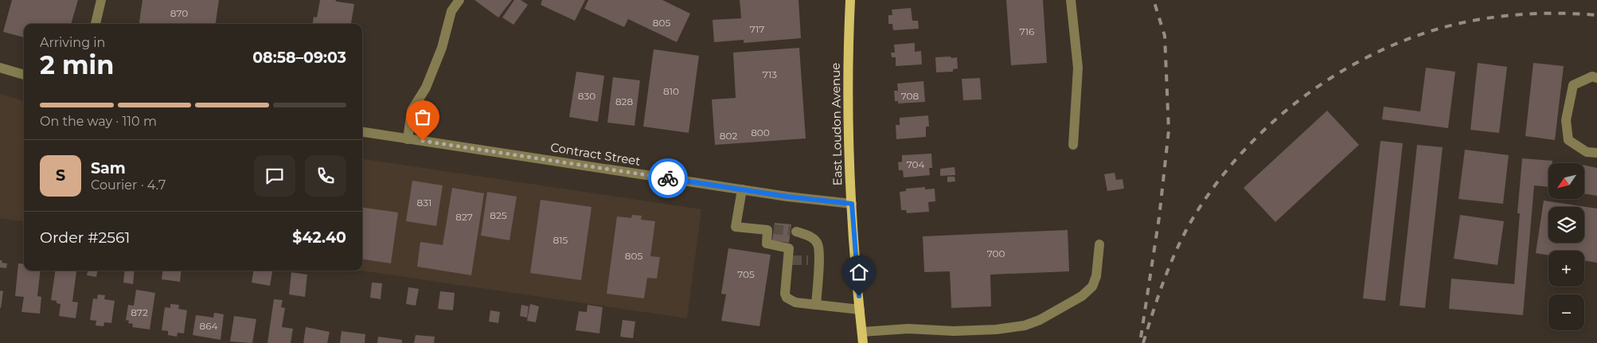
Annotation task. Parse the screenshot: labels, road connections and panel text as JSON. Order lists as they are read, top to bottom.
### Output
{
  "streets": {
    "main road": ["East Loudon Avenue"],
    "street": ["Contract Street"]
  },
  "crossings": [
    ["East Loudon Avenue", "Contract Street"]
  ],
  "house_numbers": [
    "870",
    "805",
    "717",
    "716",
    "713",
    "810",
    "830",
    "708",
    "828",
    "800",
    "802",
    "704",
    "831",
    "825",
    "827",
    "815",
    "700",
    "805",
    "705",
    "872",
    "864"
  ],
  "north": "bottom left",
  "page": {
    "heading": ["2 min", "Arriving in", "08:58–09:03"],
    "panel": [
      "Sam",
      "Courier · 4.7",
      "Order #2561",
      "$42.40"
    ],
    "bar": "On the way · 110 m",
    "round": "S",
    "map_buttons": ["+", "−"]
  }
}
